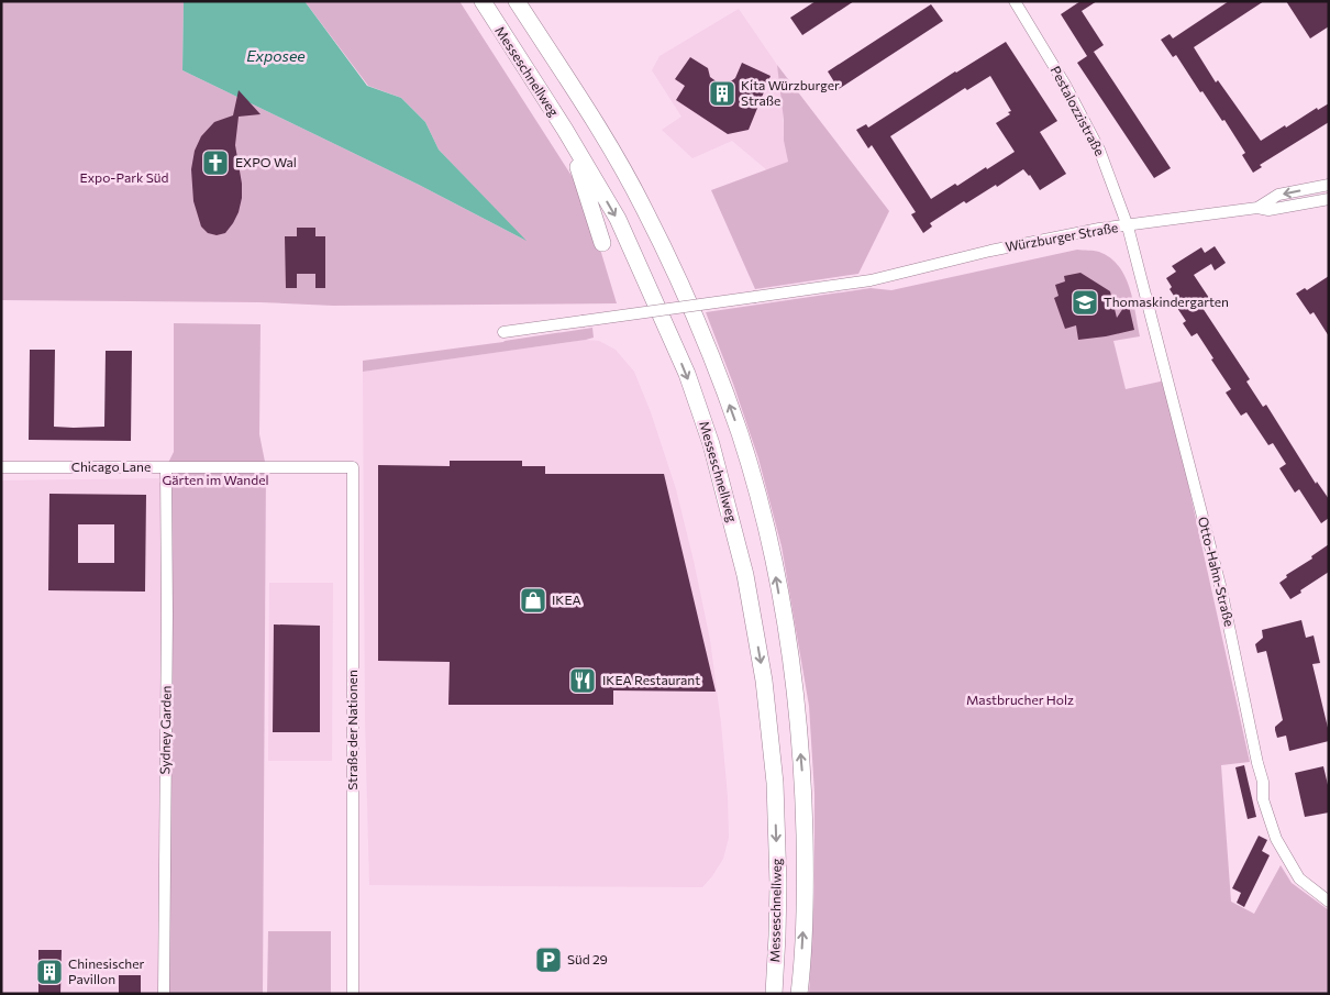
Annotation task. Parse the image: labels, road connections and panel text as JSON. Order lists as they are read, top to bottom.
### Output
{
  "streets": {
    "highway": ["Messeschnellweg"],
    "street": [
      "Pestalozzistraße",
      "Würzburger Straße",
      "Chicago Lane",
      "Otto-Hahn-Straße",
      "Sydney Garden",
      "Straße der Nationen"
    ]
  },
  "crossings": [
    ["Pestalozzistraße", "Würzburger Straße"],
    ["Pestalozzistraße", "Otto-Hahn-Straße"],
    ["Würzburger Straße", "Otto-Hahn-Straße"],
    ["Chicago Lane", "Sydney Garden"],
    ["Chicago Lane", "Straße der Nationen"]
  ],
  "water": ["Exposee"],
  "parks": ["Expo-Park Süd", "Gärten im Wandel", "Mastbrucher Holz"],
  "places": {
    "building": ["Kita Würzburger Straße", "Chinesischer Pavillon"],
    "church": ["EXPO Wal"],
    "school or university": ["Thomaskindergarten"],
    "shop": ["IKEA"],
    "restaurant": ["IKEA Restaurant"],
    "parking": ["Süd 29"]
  }
}
